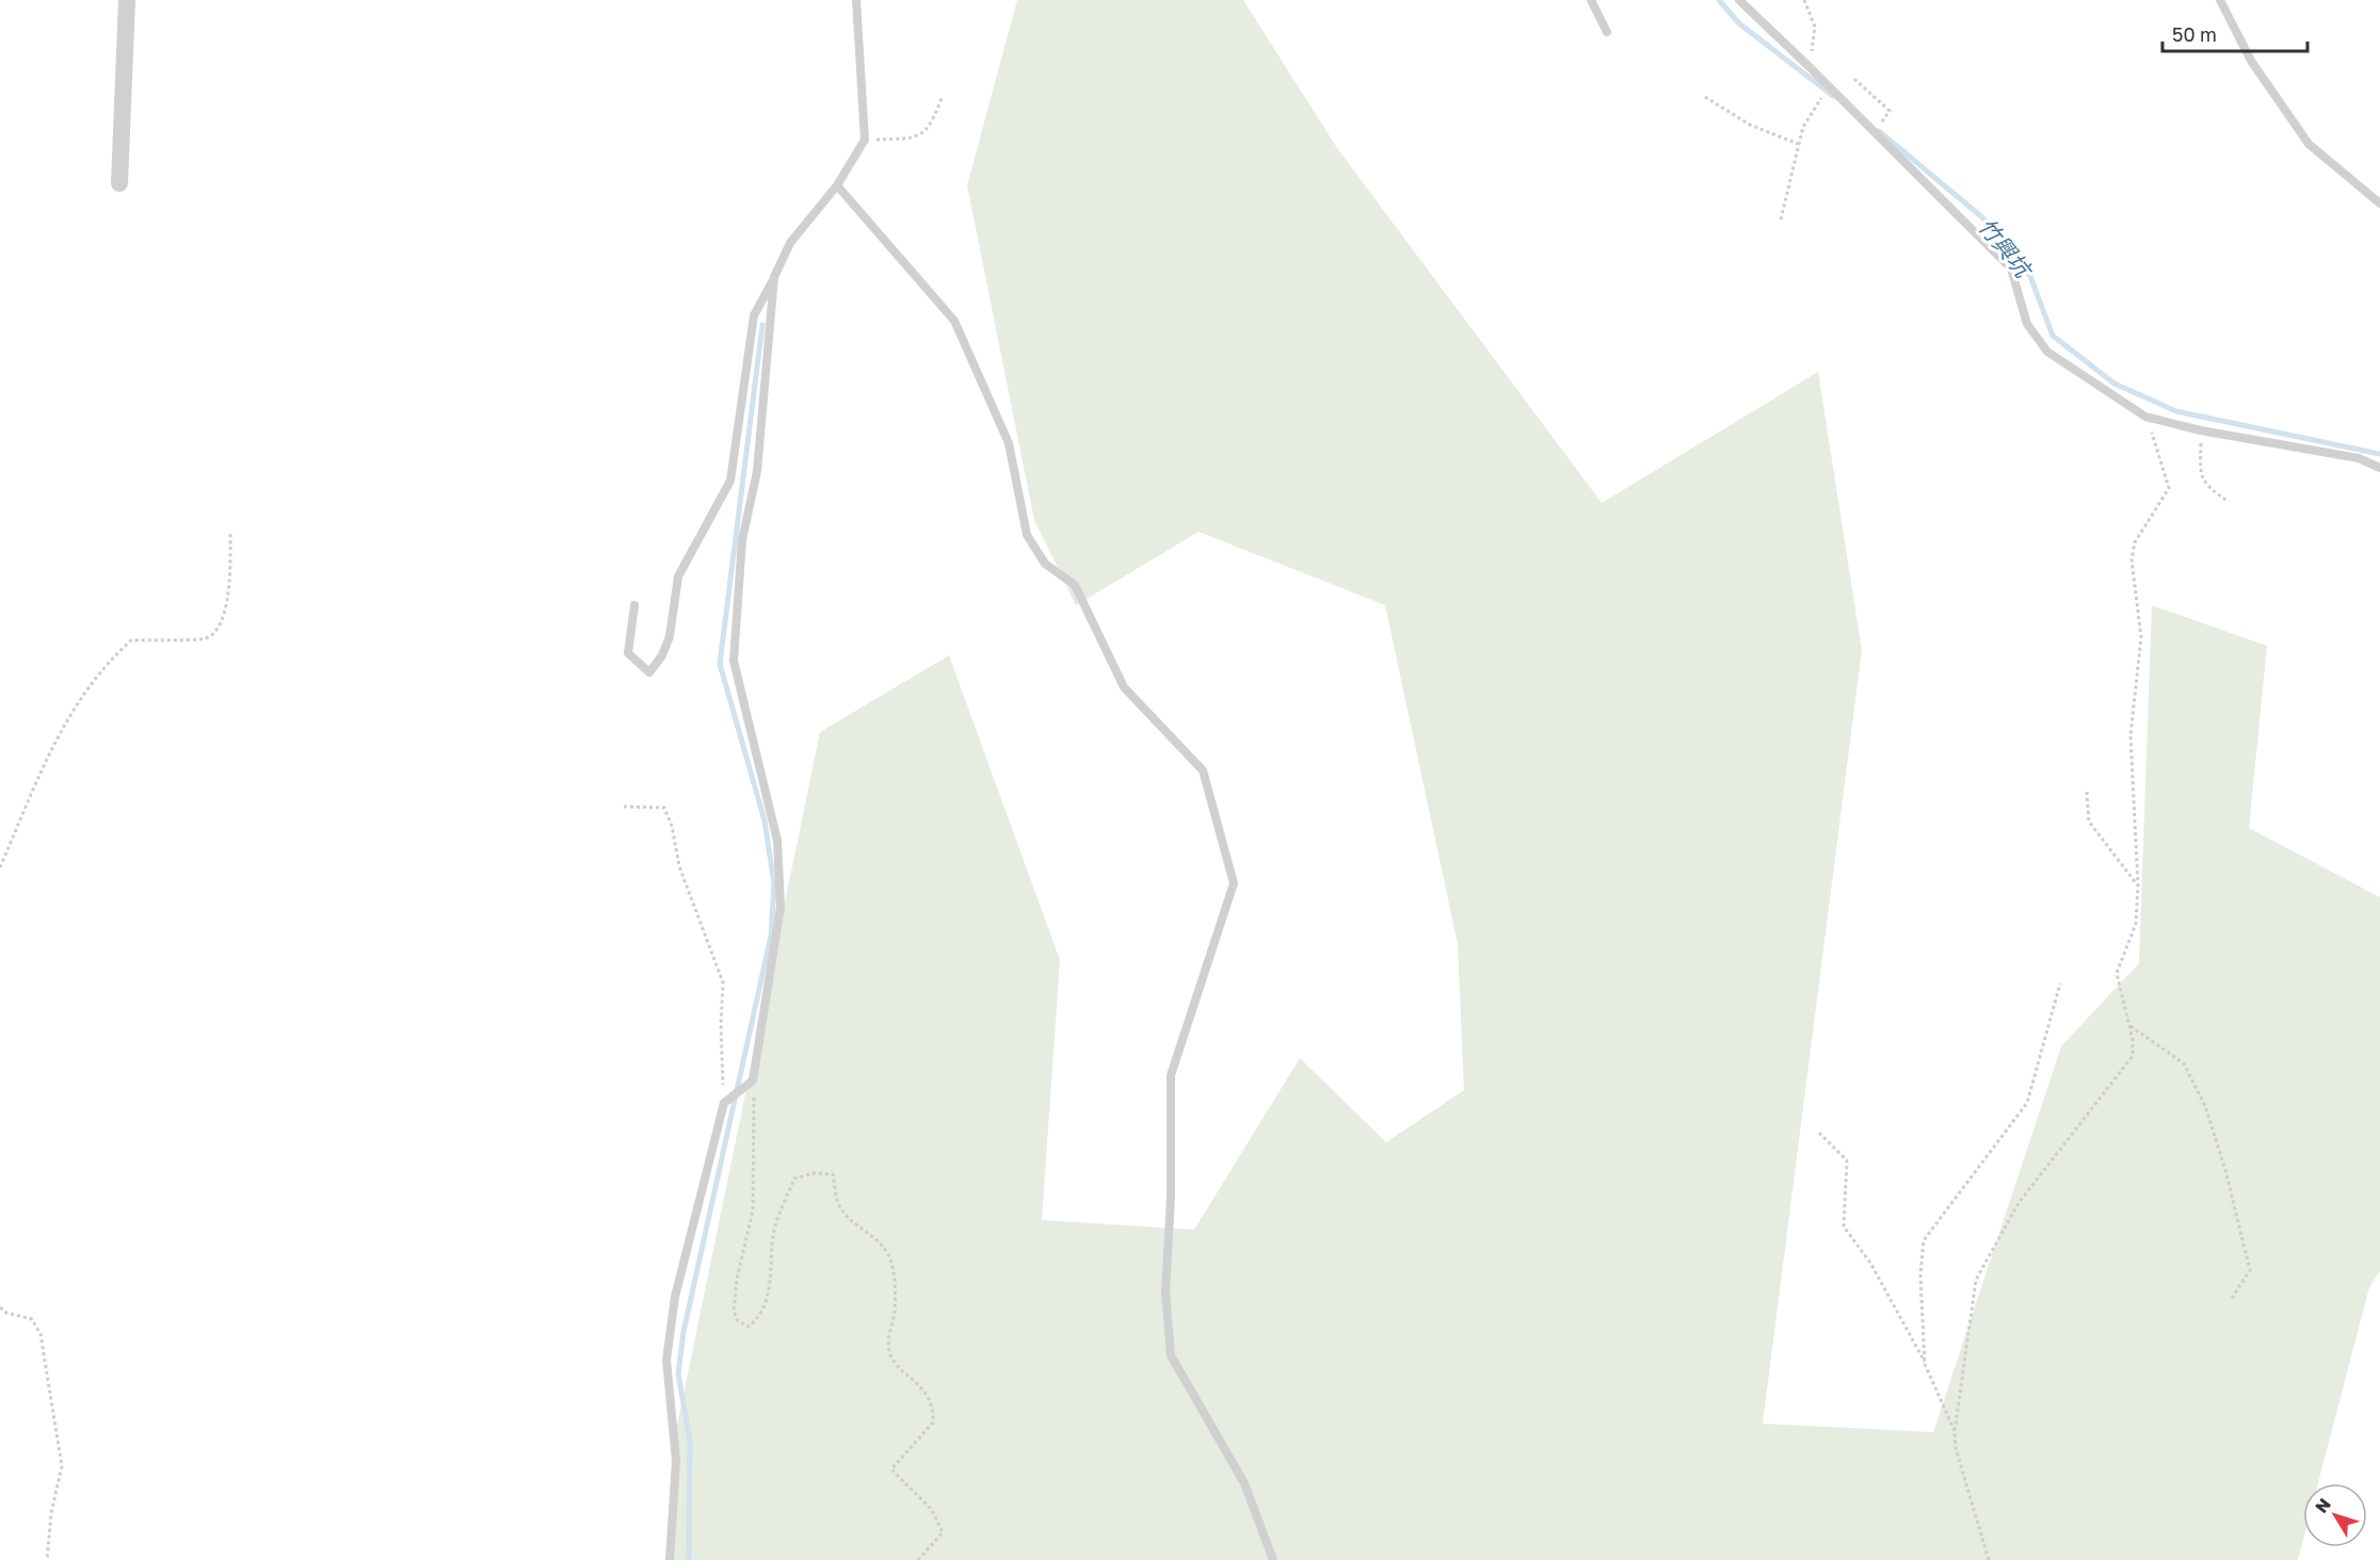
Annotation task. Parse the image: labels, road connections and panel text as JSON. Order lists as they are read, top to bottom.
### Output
{
  "water": ["竹興坑"],
  "scale_bar": "50 m",
  "north": "top left"
}
